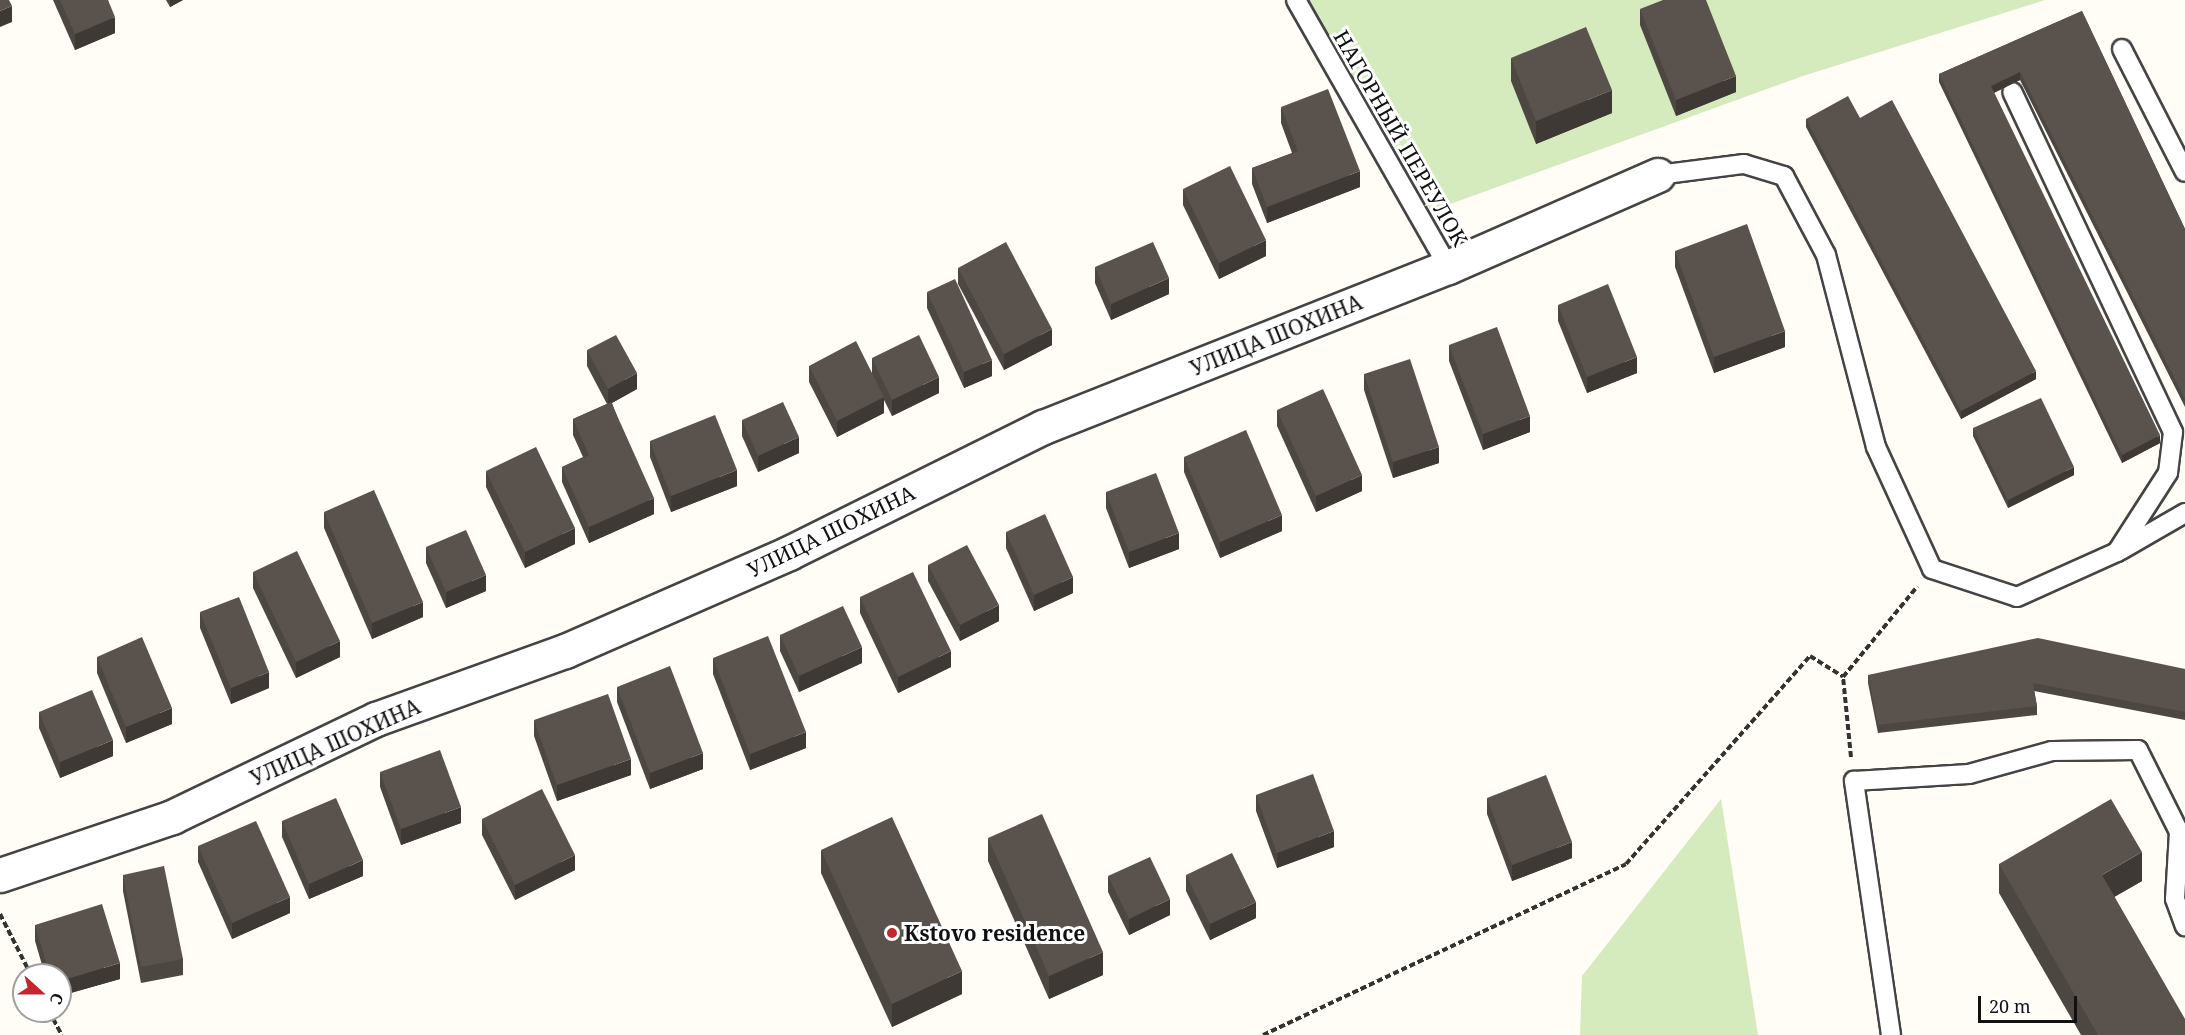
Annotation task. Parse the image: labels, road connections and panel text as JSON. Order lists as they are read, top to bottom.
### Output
{
  "streets": {
    "street": ["УЛИЦА ШОХИНА"],
    "lane": ["НАГОРНЫЙ ПЕРЕУЛОК"]
  },
  "crossings": [
    ["НАГОРНЫЙ ПЕРЕУЛОК", "УЛИЦА ШОХИНА"]
  ],
  "places": ["Kstovo residence"],
  "scale_bar": "20 m",
  "north": "right"
}
